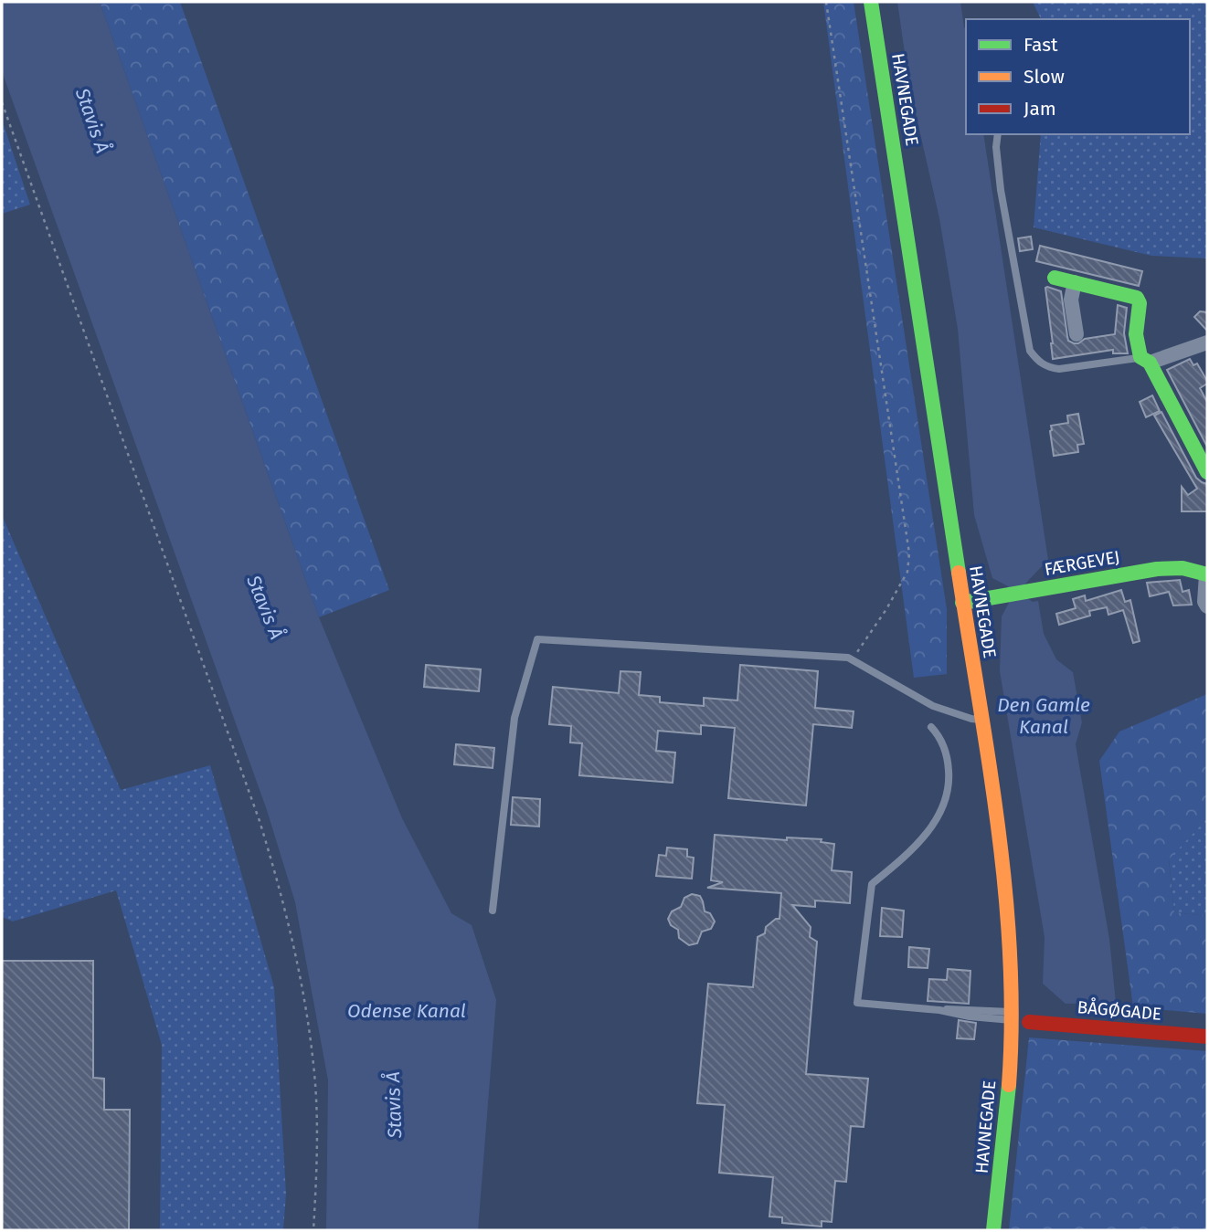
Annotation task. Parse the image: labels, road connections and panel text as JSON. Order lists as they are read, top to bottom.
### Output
{
  "streets": {
    "street": ["HAVNEGADE", "FÆRGEVEJ", "BÅGØGADE"]
  },
  "crossings": [
    ["HAVNEGADE", "FÆRGEVEJ"]
  ],
  "water": ["Stavis Å", "Den Gamle Kanal", "Odense Kanal"],
  "legend": ["Fast", "Slow", "Jam"]
}
